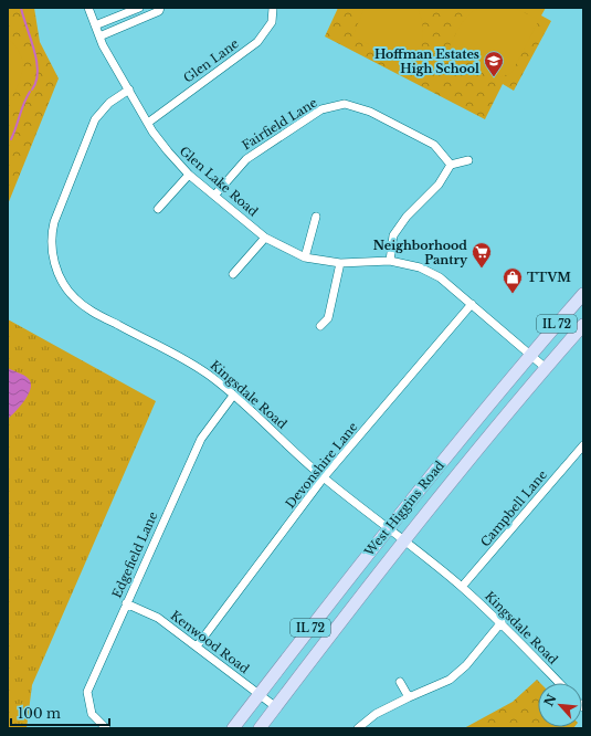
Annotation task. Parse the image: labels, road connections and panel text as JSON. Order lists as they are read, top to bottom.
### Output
{
  "streets": {
    "main road": ["IL 72", "West Higgins Road"],
    "street": [
      "Glen Lane",
      "Fairfield Lane",
      "Glen Lake Road",
      "Kingsdale Road",
      "Devonshire Lane",
      "Campbell Lane",
      "Edgefield Lane",
      "Kenwood Road"
    ]
  },
  "crossings": [
    ["Glen Lane", "Glen Lake Road"],
    ["Fairfield Lane", "Glen Lake Road"],
    ["Glen Lake Road", "Kingsdale Road"],
    ["Glen Lake Road", "Devonshire Lane"],
    ["Glen Lake Road", "West Higgins Road"],
    ["Kingsdale Road", "Devonshire Lane"],
    ["Kingsdale Road", "West Higgins Road"],
    ["Kingsdale Road", "Campbell Lane"],
    ["Kingsdale Road", "Edgefield Lane"],
    ["Devonshire Lane", "Kenwood Road"],
    ["West Higgins Road", "Kenwood Road"],
    ["Edgefield Lane", "Kenwood Road"]
  ],
  "places": {
    "school or university": ["Hoffman Estates High School"],
    "supermarket": ["Neighborhood Pantry"],
    "shop": ["TTVM"]
  },
  "scale_bar": "100 m",
  "north": "top left"
}
